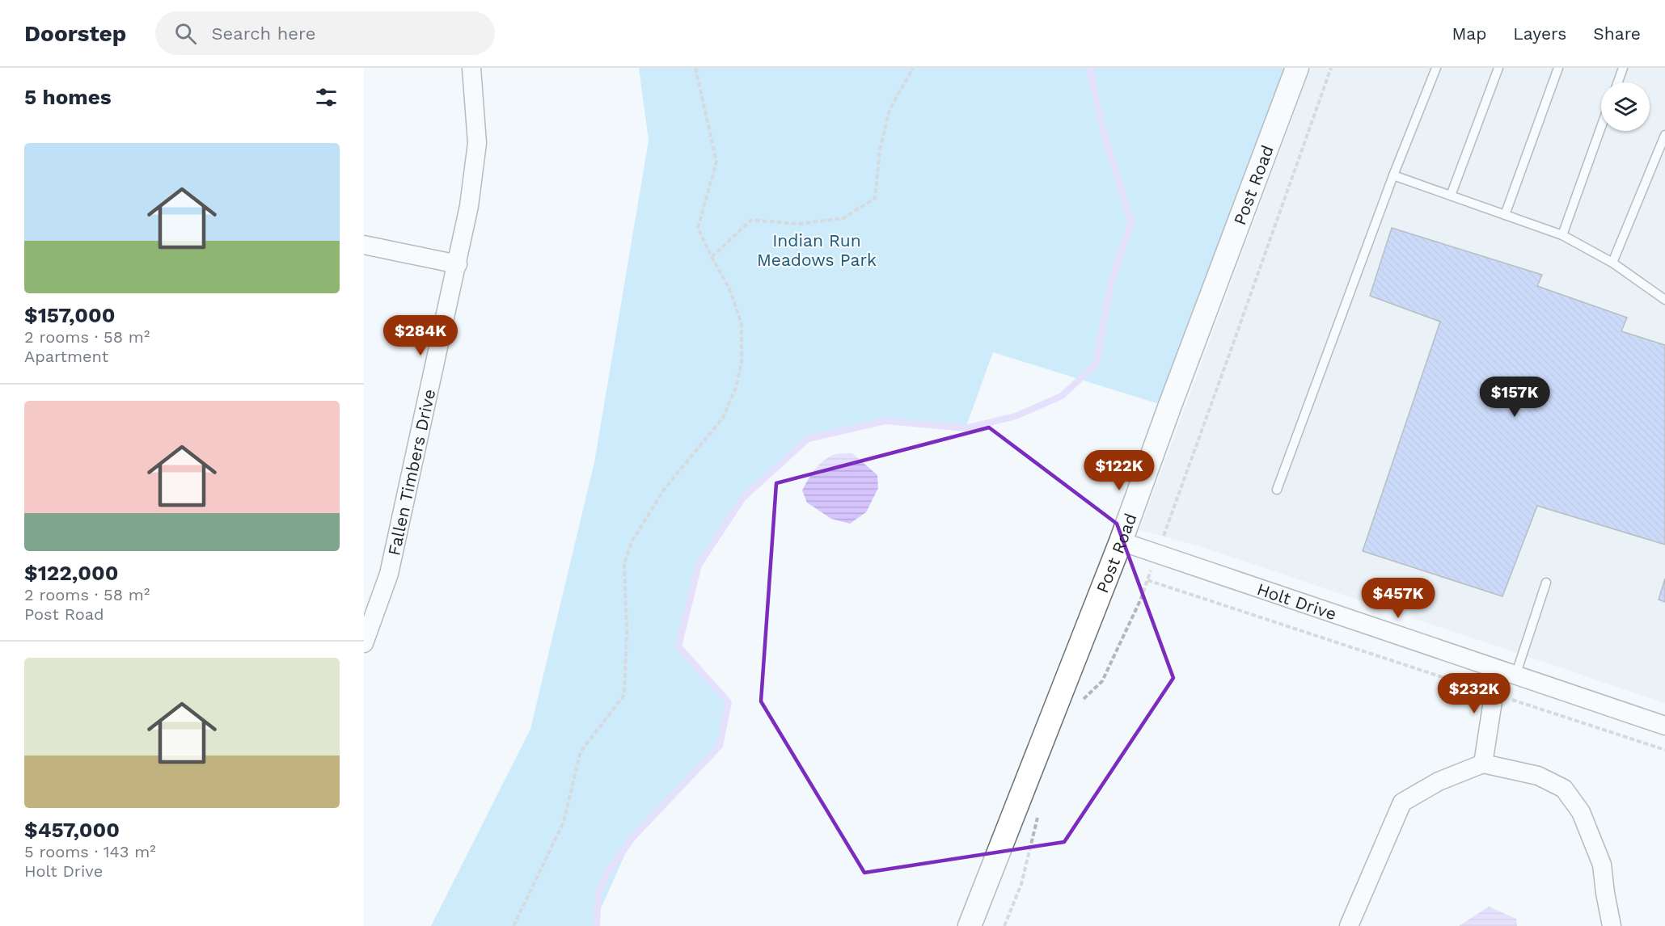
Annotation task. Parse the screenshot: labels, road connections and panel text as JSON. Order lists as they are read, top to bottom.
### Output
{
  "streets": {
    "street": ["Post Road", "Fallen Timbers Drive", "Holt Drive"]
  },
  "crossings": [
    ["Post Road", "Holt Drive"]
  ],
  "parks": ["Indian Run Meadows Park"],
  "page": {
    "header": "Doorstep",
    "search": "Search here",
    "nav": ["Map", "Layers", "Share"],
    "heading": "5 homes",
    "list": [
      {
        "name": "$157,000",
        "note": "2 rooms · 58 m² · Apartment"
      },
      {
        "name": "$122,000",
        "note": "2 rooms · 58 m² · Post Road"
      },
      {
        "name": "$457,000",
        "note": "5 rooms · 143 m² · Holt Drive"
      }
    ],
    "price": [
      "$284K",
      "$157K",
      "$122K",
      "$457K",
      "$232K"
    ]
  }
}
